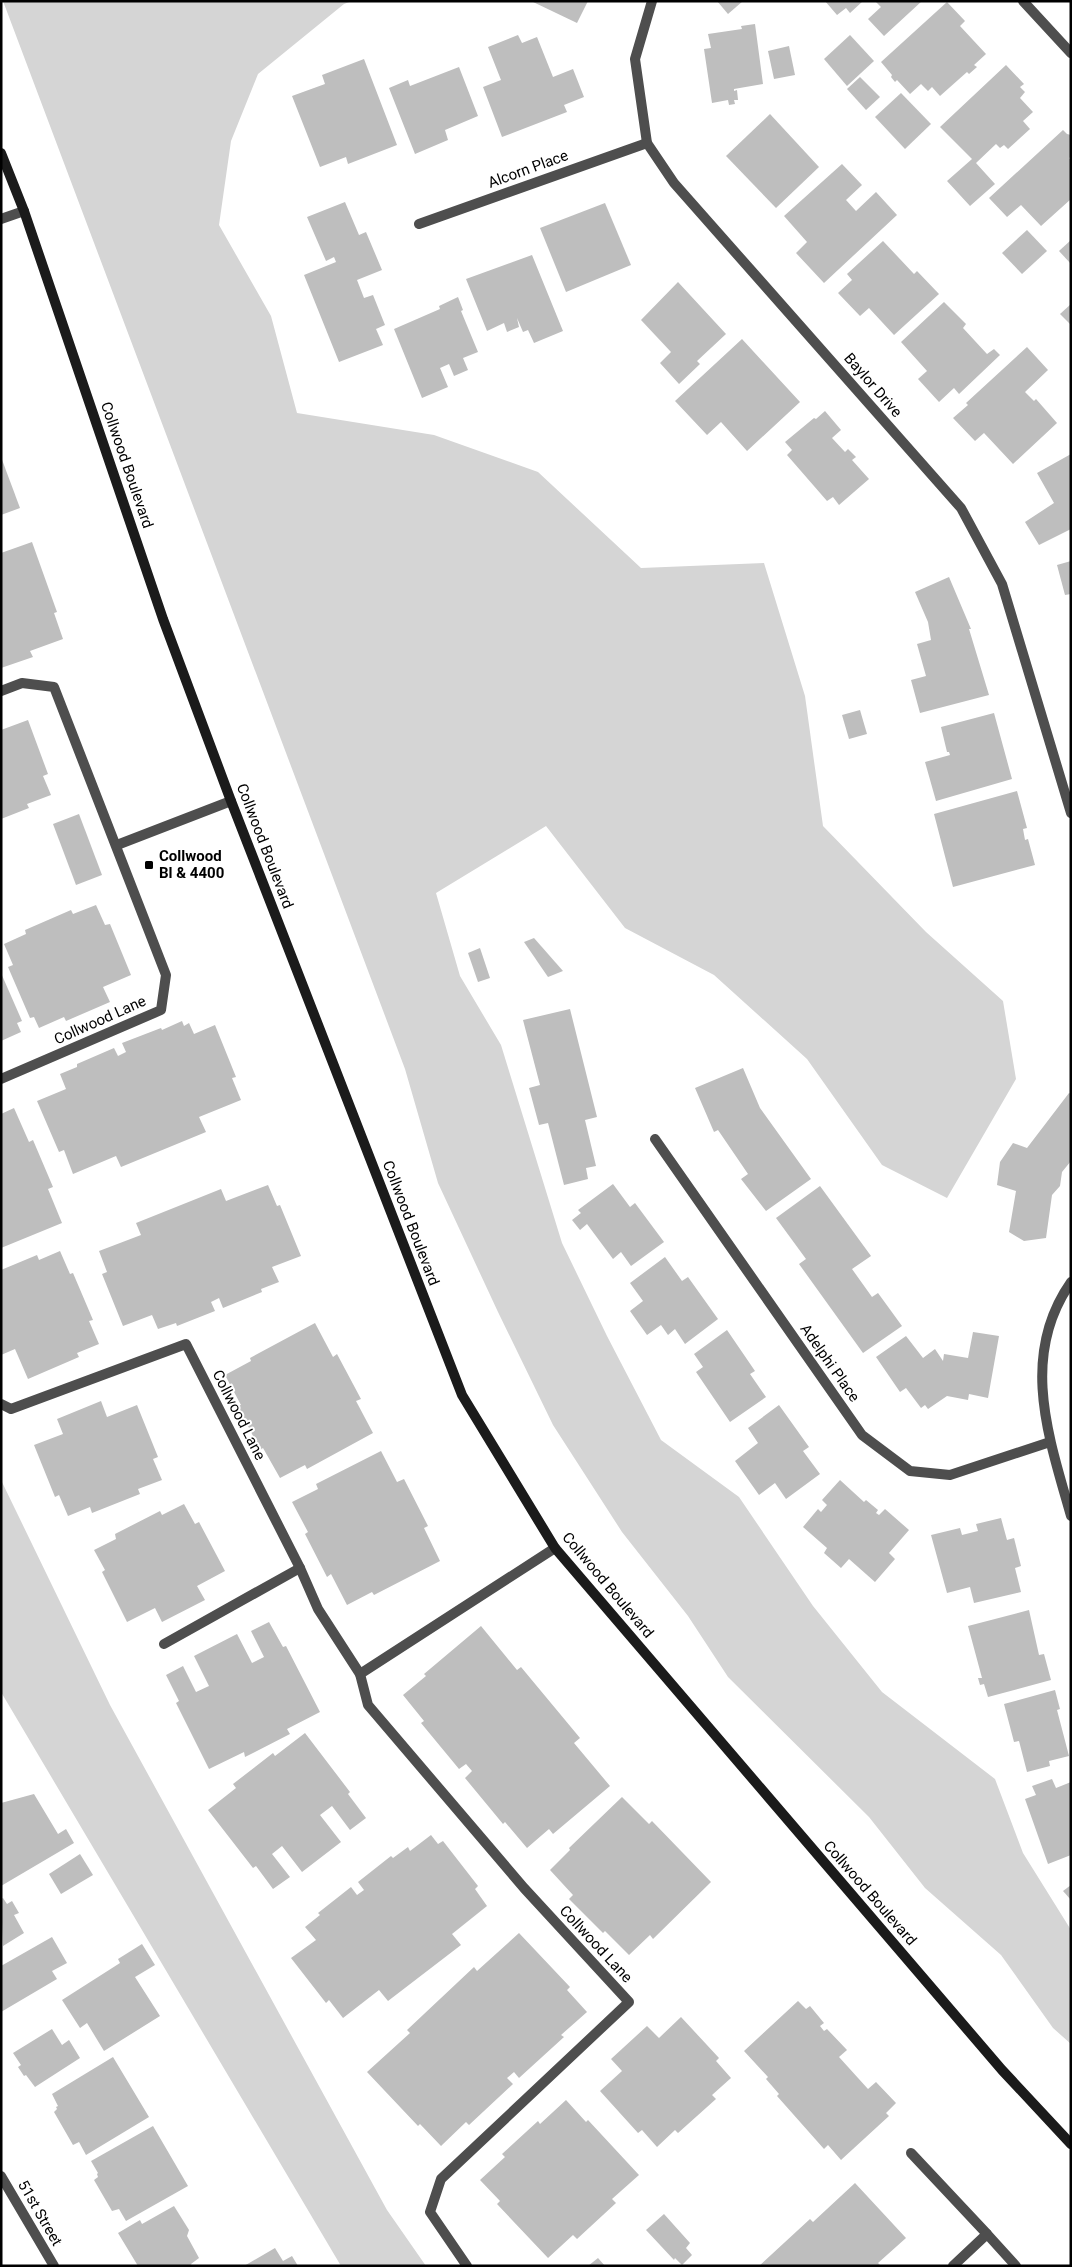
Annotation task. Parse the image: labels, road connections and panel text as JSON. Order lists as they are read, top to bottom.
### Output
{
  "streets": {
    "main road": ["Collwood Boulevard"],
    "street": [
      "Alcorn Place",
      "Baylor Drive",
      "Collwood Lane",
      "Adelphi Place",
      "51st Street"
    ]
  },
  "crossings": [
    ["Alcorn Place", "Baylor Drive"]
  ],
  "places": {
    "transit": ["Collwood Bl & 4400"]
  }
}
